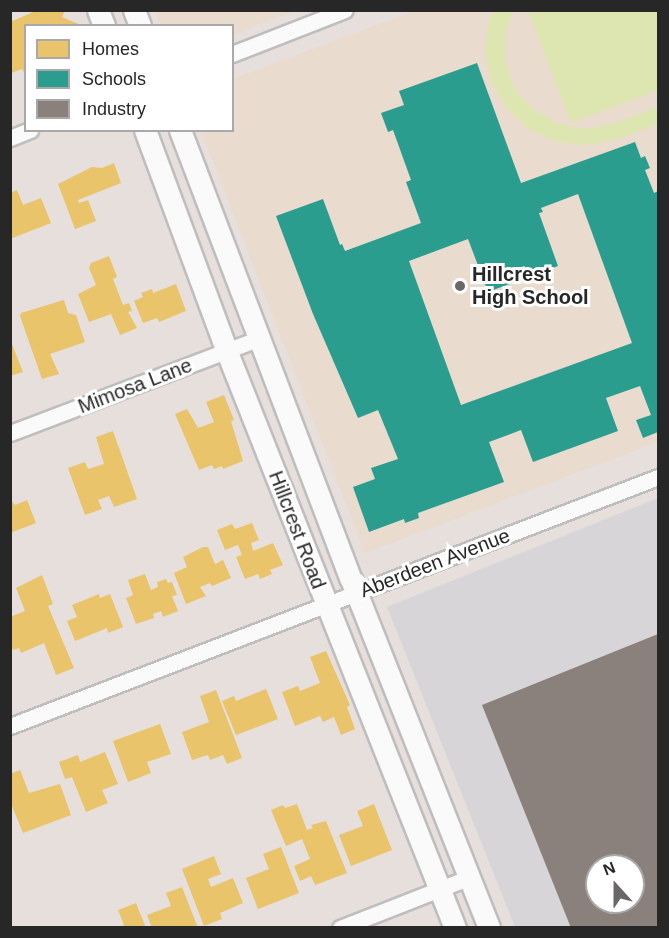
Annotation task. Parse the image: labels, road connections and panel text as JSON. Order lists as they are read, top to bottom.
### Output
{
  "streets": {
    "main road": ["Hillcrest Road"],
    "street": ["Mimosa Lane", "Aberdeen Avenue"]
  },
  "crossings": [
    ["Mimosa Lane", "Hillcrest Road"],
    ["Hillcrest Road", "Aberdeen Avenue"]
  ],
  "places": ["Hillcrest High School"],
  "legend": ["Homes", "Schools", "Industry"],
  "north": "top"
}
